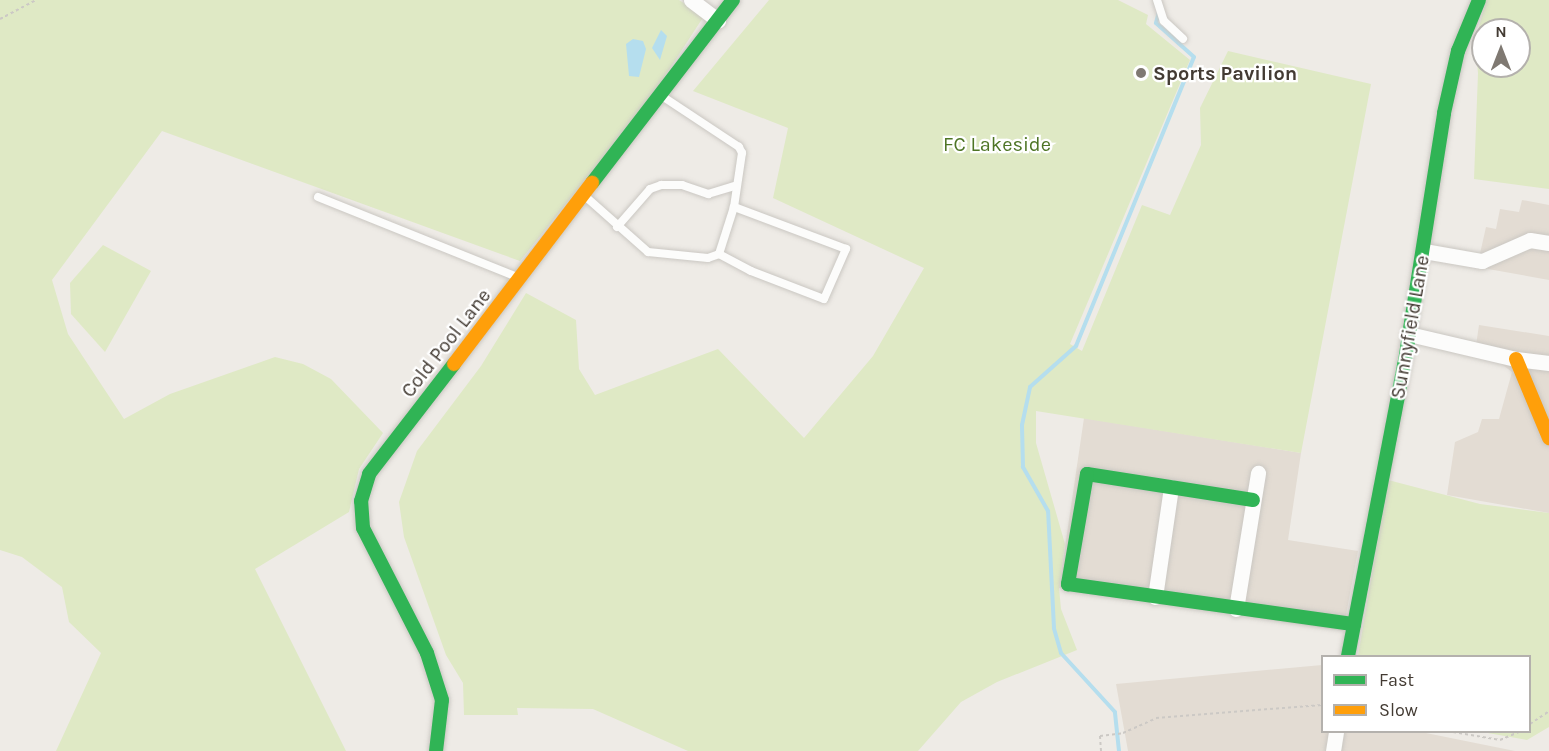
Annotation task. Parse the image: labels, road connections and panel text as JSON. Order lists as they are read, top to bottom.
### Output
{
  "streets": {
    "street": ["Sunnyfield Lane", "Cold Pool Lane"]
  },
  "parks": ["FC Lakeside"],
  "places": ["Sports Pavilion"],
  "legend": ["Fast", "Slow"],
  "north": "top"
}
